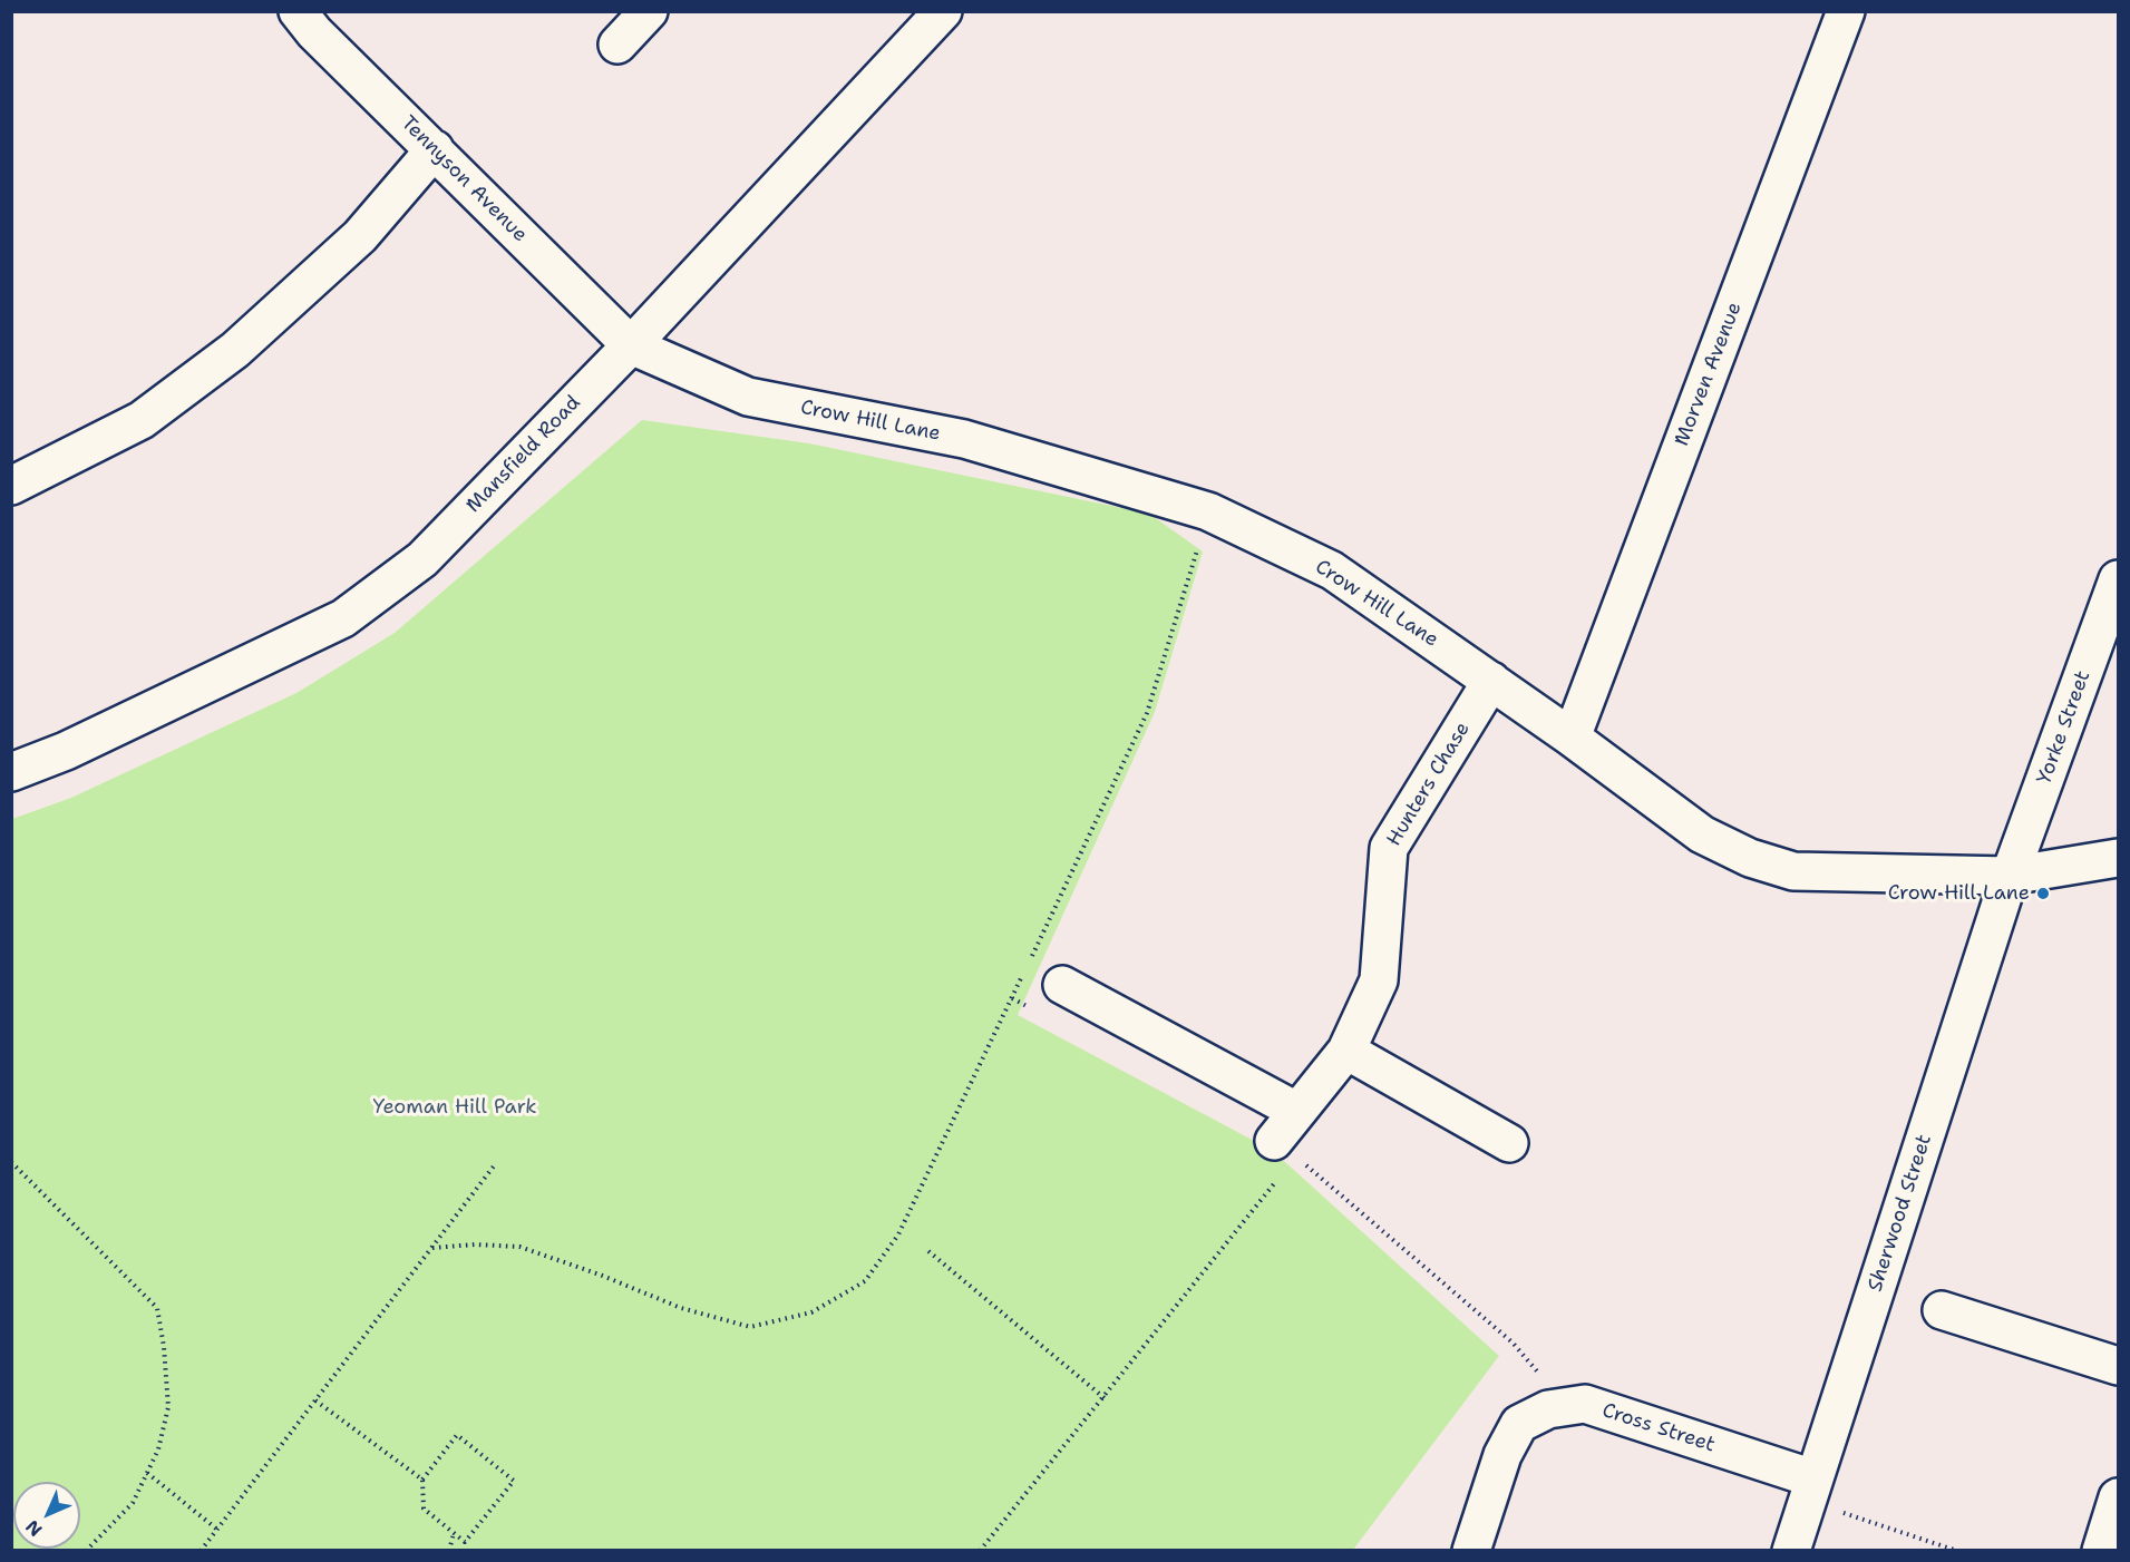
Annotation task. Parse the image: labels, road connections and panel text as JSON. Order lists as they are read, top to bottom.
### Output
{
  "streets": {
    "street": [
      "Tennyson Avenue",
      "Morven Avenue",
      "Crow Hill Lane",
      "Mansfield Road",
      "Yorke Street",
      "Hunters Chase",
      "Sherwood Street",
      "Cross Street"
    ]
  },
  "crossings": [
    ["Tennyson Avenue", "Crow Hill Lane"],
    ["Tennyson Avenue", "Mansfield Road"],
    ["Morven Avenue", "Crow Hill Lane"],
    ["Crow Hill Lane", "Mansfield Road"],
    ["Crow Hill Lane", "Yorke Street"],
    ["Crow Hill Lane", "Hunters Chase"],
    ["Crow Hill Lane", "Sherwood Street"],
    ["Yorke Street", "Sherwood Street"],
    ["Sherwood Street", "Cross Street"]
  ],
  "parks": ["Yeoman Hill Park"],
  "places": ["Crow Hill Lane"],
  "north": "bottom left"
}
